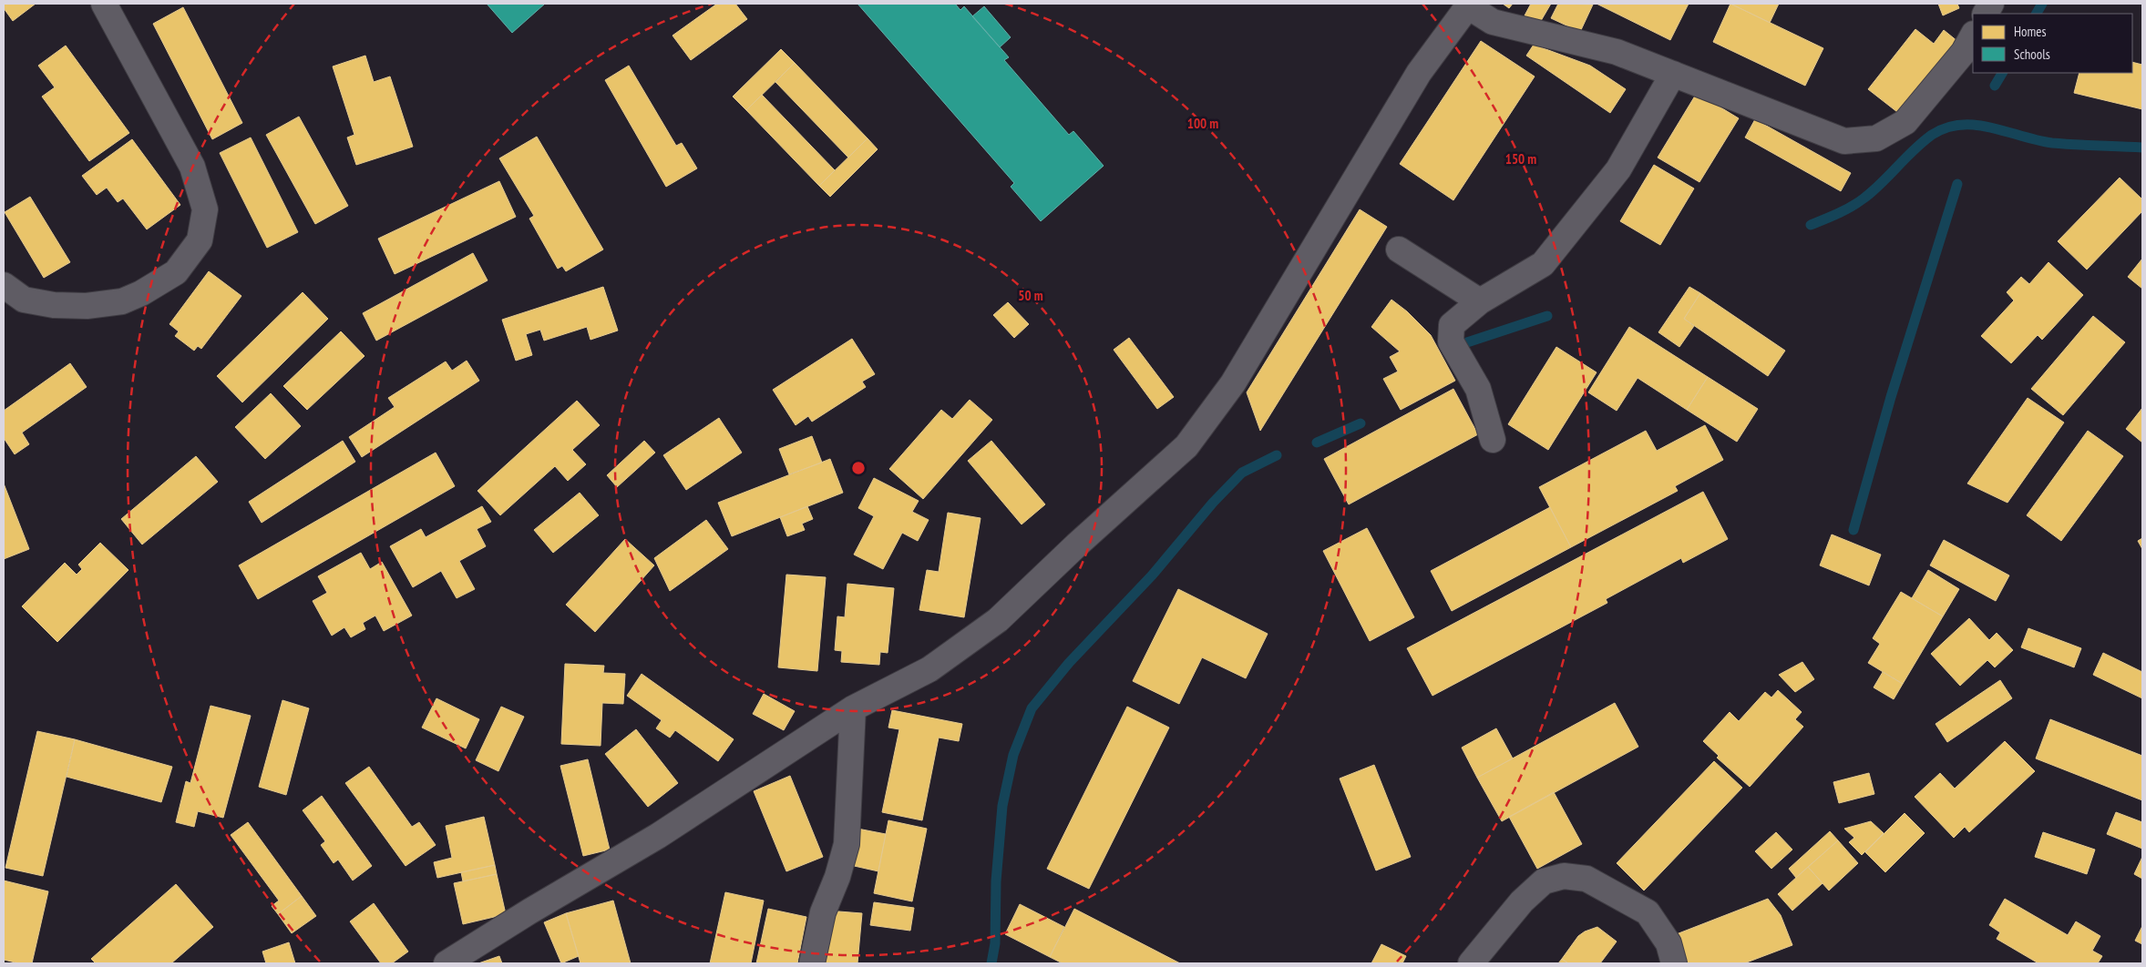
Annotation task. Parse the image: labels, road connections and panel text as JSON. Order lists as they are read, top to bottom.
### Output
{
  "legend": ["Homes", "Schools"],
  "rings": ["100 m", "150 m", "50 m"]
}
